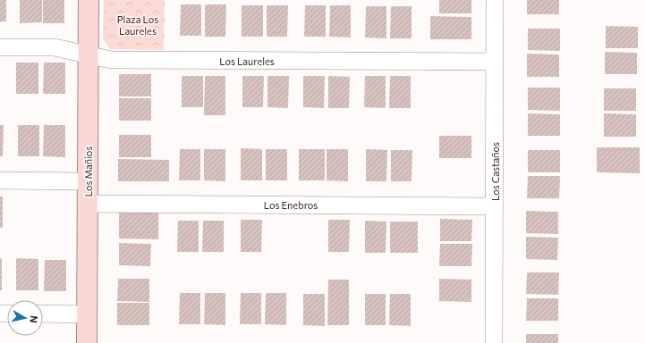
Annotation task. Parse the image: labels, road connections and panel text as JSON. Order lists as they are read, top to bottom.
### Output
{
  "streets": {
    "street": [
      "Los Laureles",
      "Los Mañíos",
      "Los Castaños",
      "Los Enebros"
    ]
  },
  "crossings": [
    ["Los Laureles", "Los Mañíos"],
    ["Los Laureles", "Los Castaños"],
    ["Los Mañíos", "Los Enebros"],
    ["Los Castaños", "Los Enebros"]
  ],
  "parks": ["Plaza Los Laureles"],
  "north": "right"
}
